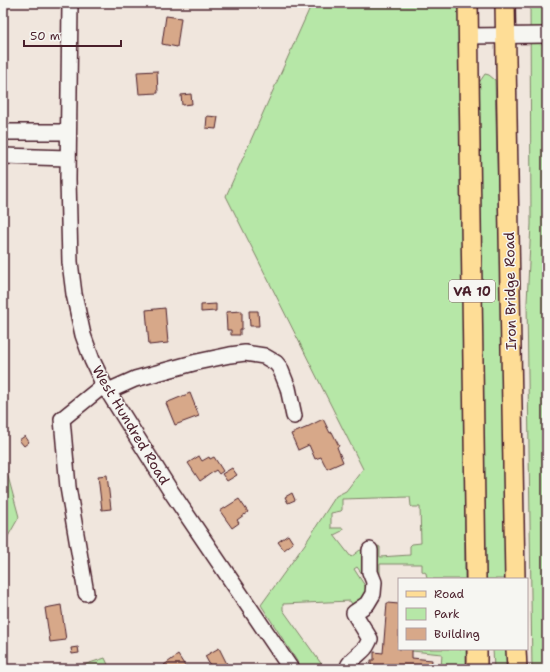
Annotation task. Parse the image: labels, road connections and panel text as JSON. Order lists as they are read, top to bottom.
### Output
{
  "streets": {
    "main road": ["VA 10", "Iron Bridge Road"],
    "street": ["West Hundred Road"]
  },
  "legend": ["Road", "Park", "Building"],
  "scale_bar": "50 m"
}
